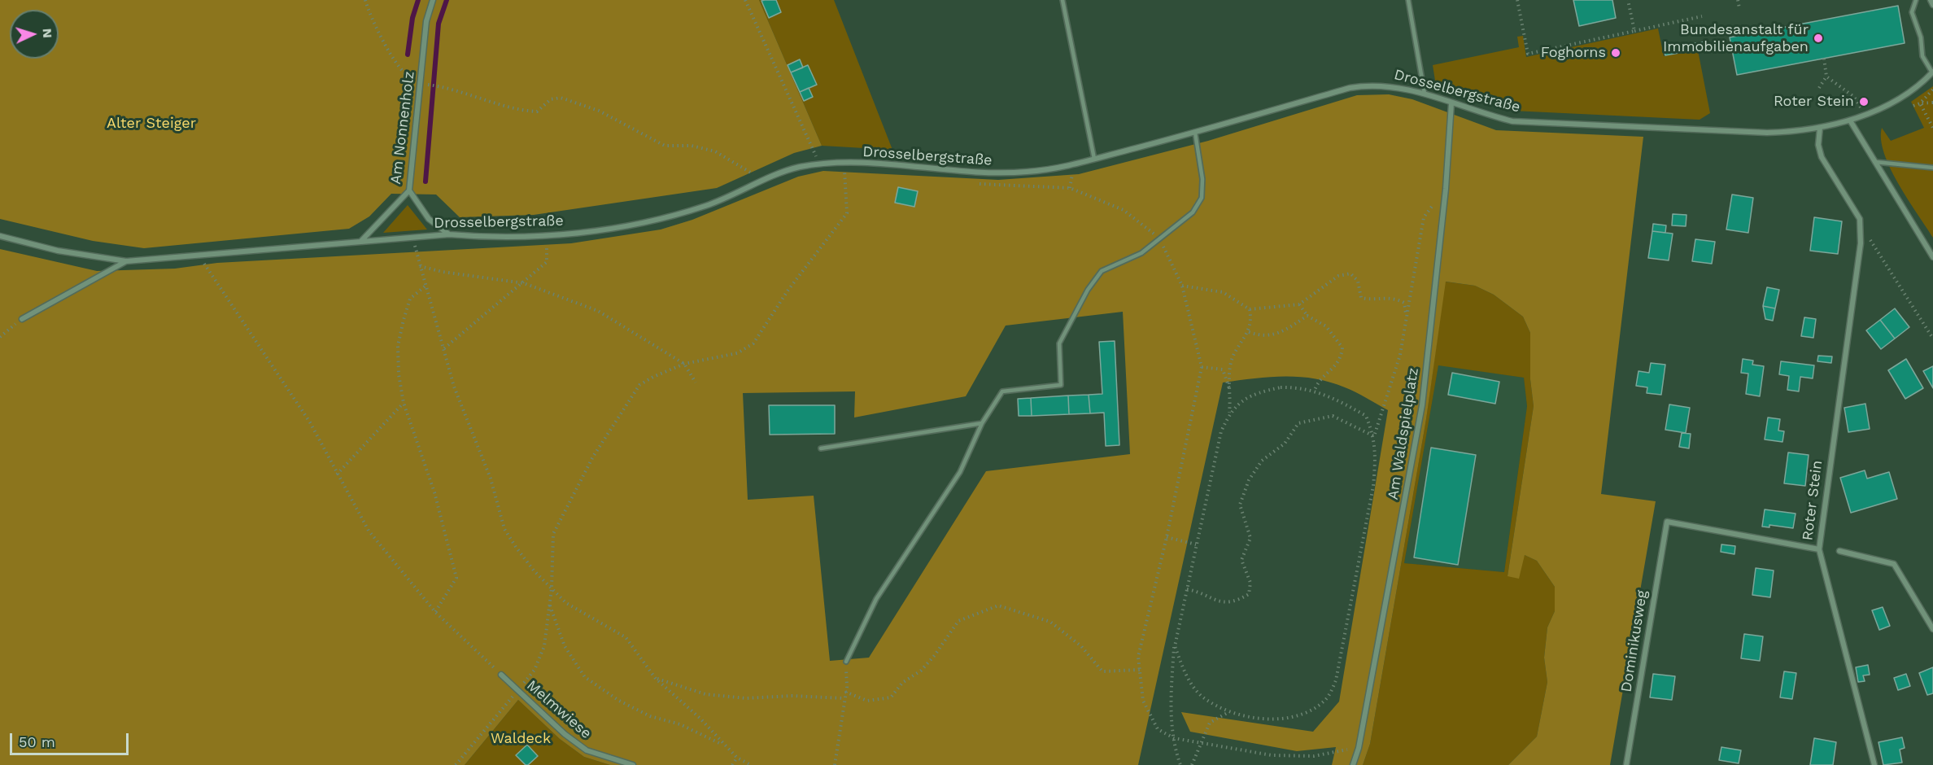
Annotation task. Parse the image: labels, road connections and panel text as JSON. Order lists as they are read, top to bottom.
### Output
{
  "streets": {
    "street": [
      "Drosselbergstraße",
      "Am Nonnenholz",
      "Am Waldspielplatz",
      "Roter Stein",
      "Dominikusweg",
      "Melmwiese"
    ]
  },
  "crossings": [
    ["Drosselbergstraße", "Am Nonnenholz"],
    ["Drosselbergstraße", "Am Waldspielplatz"],
    ["Drosselbergstraße", "Roter Stein"],
    ["Roter Stein", "Dominikusweg"]
  ],
  "parks": ["Alter Steiger", "Waldeck"],
  "places": ["Bundesanstalt für Immobilienaufgaben", "Foghorns", "Roter Stein"],
  "scale_bar": "50 m",
  "north": "right"
}
